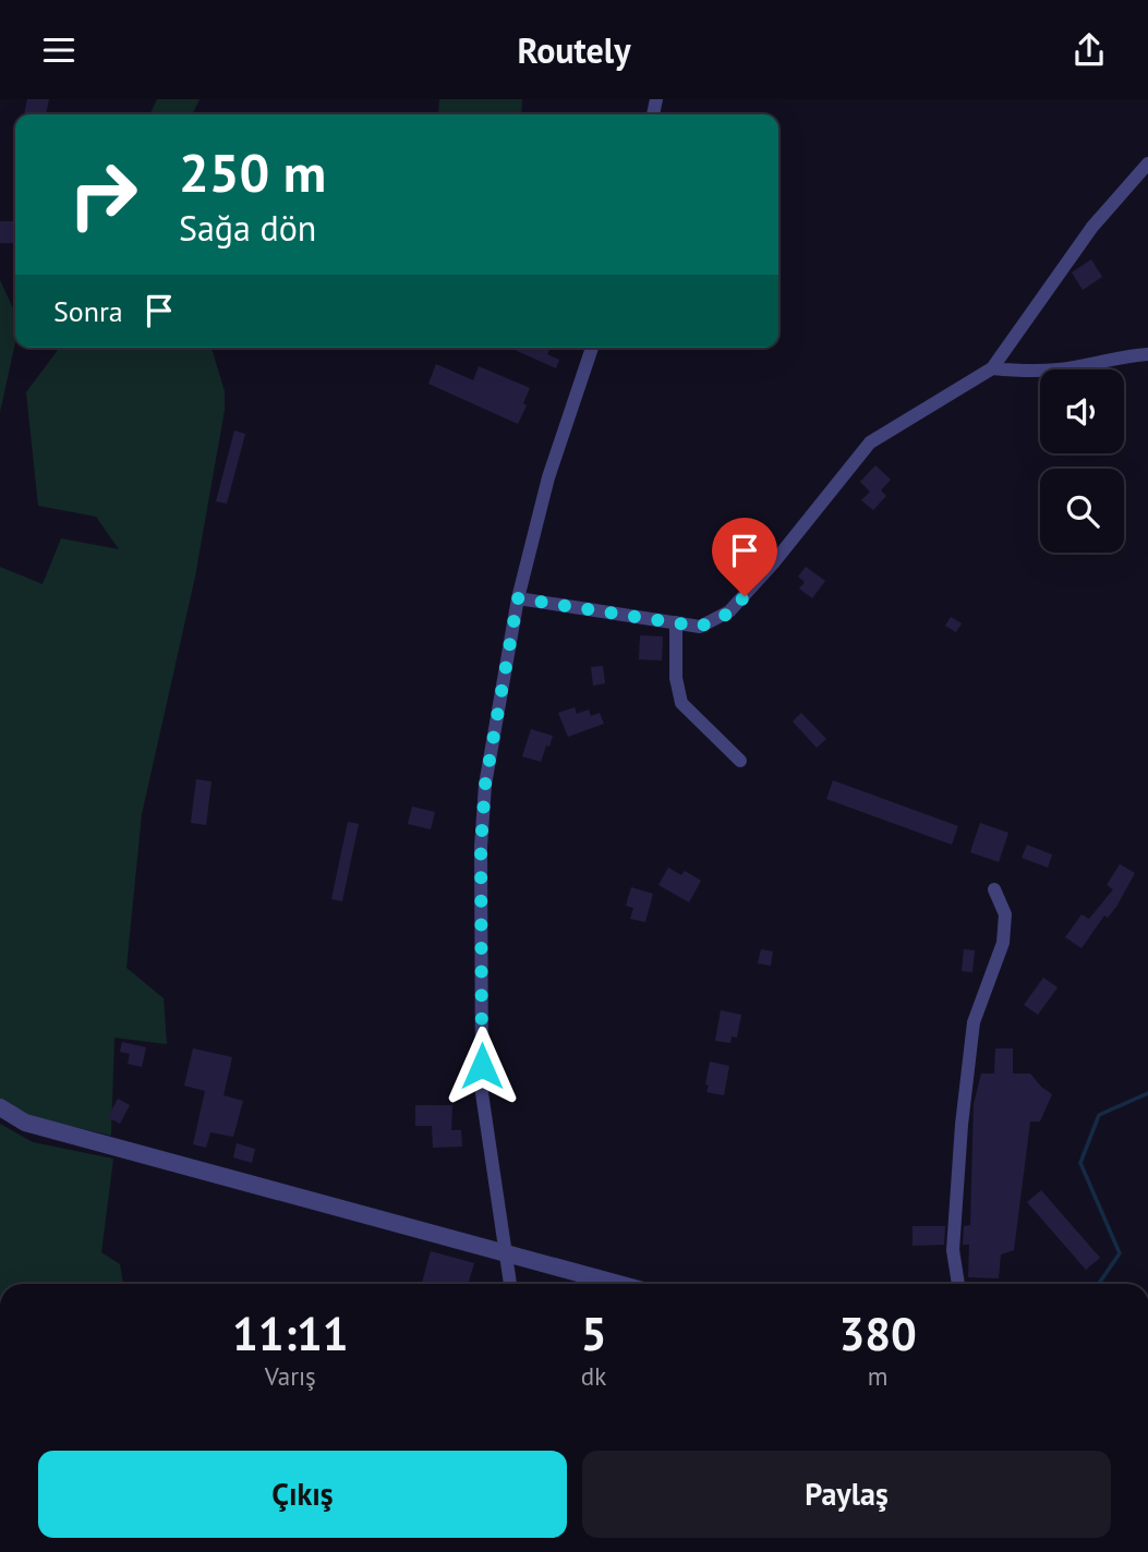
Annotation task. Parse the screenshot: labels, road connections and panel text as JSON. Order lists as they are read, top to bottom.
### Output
{
  "page": {
    "header": "Routely",
    "turn": ["250 m", "Sağa dön"],
    "then": "Sonra",
    "eta": [
      "11:11",
      "Varış",
      "5",
      "dk",
      "380",
      "m"
    ],
    "buttons": ["Çıkış", "Paylaş"]
  }
}
